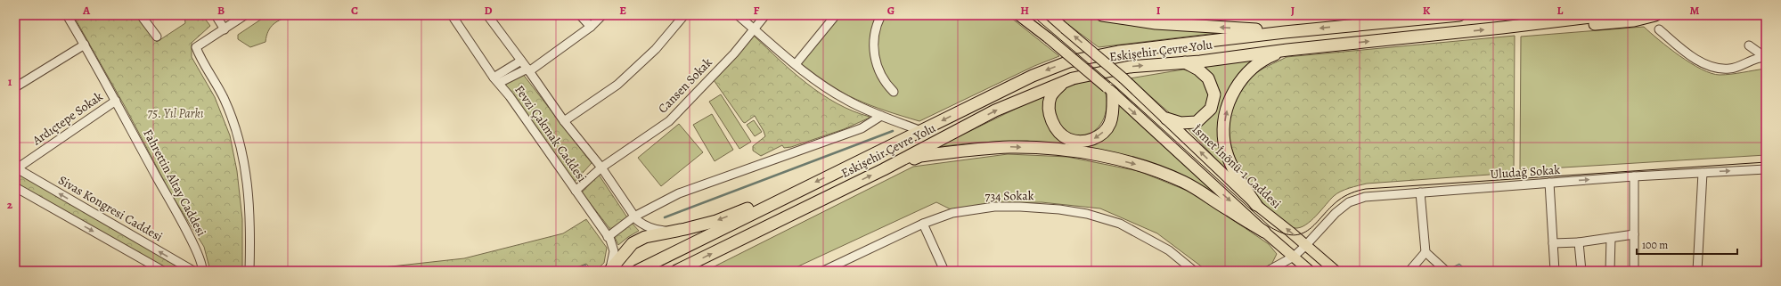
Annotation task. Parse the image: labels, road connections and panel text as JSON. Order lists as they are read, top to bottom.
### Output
{
  "streets": {
    "highway": ["Eskişehir Çevre Yolu"],
    "main road": ["İsmet İnönü-1 Caddesi"],
    "street": [
      "Cansen Sokak",
      "Ardıçtepe Sokak",
      "Fevzi Çakmak Caddesi",
      "Uludağ Sokak",
      "Fahrettin Altay Caddesi",
      "734 Sokak",
      "Sivas Kongresi Caddesi"
    ]
  },
  "crossings": [
    ["Cansen Sokak", "Fevzi Çakmak Caddesi"],
    ["Ardıçtepe Sokak", "Fahrettin Altay Caddesi"],
    ["Ardıçtepe Sokak", "Sivas Kongresi Caddesi"],
    ["İsmet İnönü-1 Caddesi", "Uludağ Sokak"]
  ],
  "parks": ["75. Yıl Parkı"],
  "scale_bar": "100 m",
  "grid": {
    "columns": [
      "A",
      "B",
      "C",
      "D",
      "E",
      "F",
      "G",
      "H",
      "I",
      "J",
      "K",
      "L",
      "M"
    ],
    "rows": ["1", "2"]
  }
}
